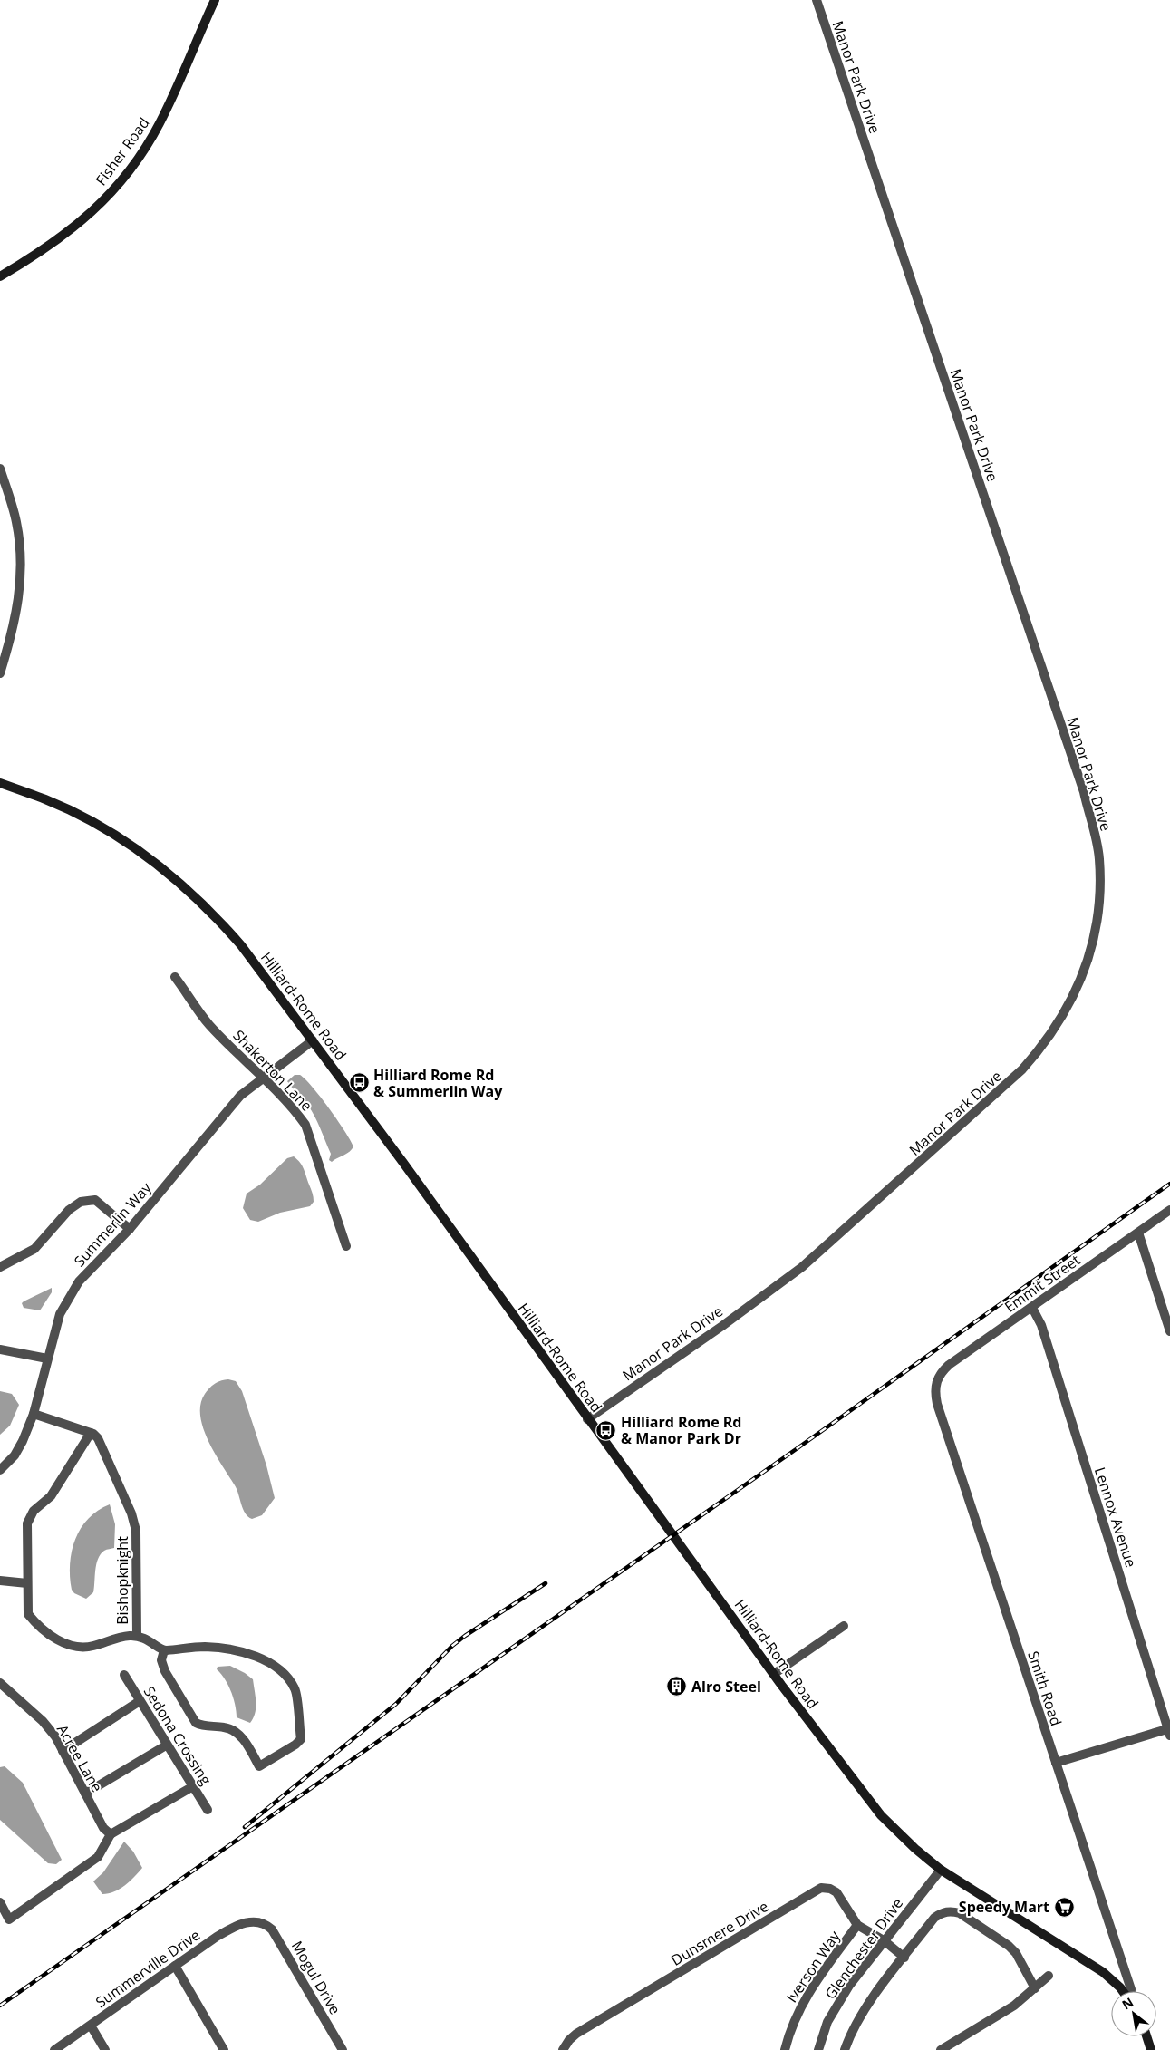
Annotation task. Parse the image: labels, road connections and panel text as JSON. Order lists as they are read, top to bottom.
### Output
{
  "streets": {
    "main road": ["Fisher Road", "Hilliard-Rome Road"],
    "street": [
      "Manor Park Drive",
      "Shakerton Lane",
      "Summerlin Way",
      "Emmit Street",
      "Lennox Avenue",
      "Bishopknight",
      "Smith Road",
      "Sedona Crossing",
      "Acree Lane",
      "Dunsmere Drive",
      "Glenchester Drive",
      "Iverson Way",
      "Summerville Drive",
      "Mogul Drive"
    ]
  },
  "crossings": [
    ["Manor Park Drive", "Hilliard-Rome Road"],
    ["Hilliard-Rome Road", "Summerlin Way"],
    ["Hilliard-Rome Road", "Glenchester Drive"],
    ["Shakerton Lane", "Summerlin Way"],
    ["Emmit Street", "Lennox Avenue"],
    ["Emmit Street", "Smith Road"],
    ["Dunsmere Drive", "Glenchester Drive"],
    ["Dunsmere Drive", "Iverson Way"],
    ["Summerville Drive", "Mogul Drive"]
  ],
  "places": {
    "bus stop": ["Hilliard Rome Rd & Summerlin Way", "Hilliard Rome Rd & Manor Park Dr"],
    "building": ["Alro Steel"],
    "supermarket": ["Speedy Mart"]
  },
  "north": "top left"
}
